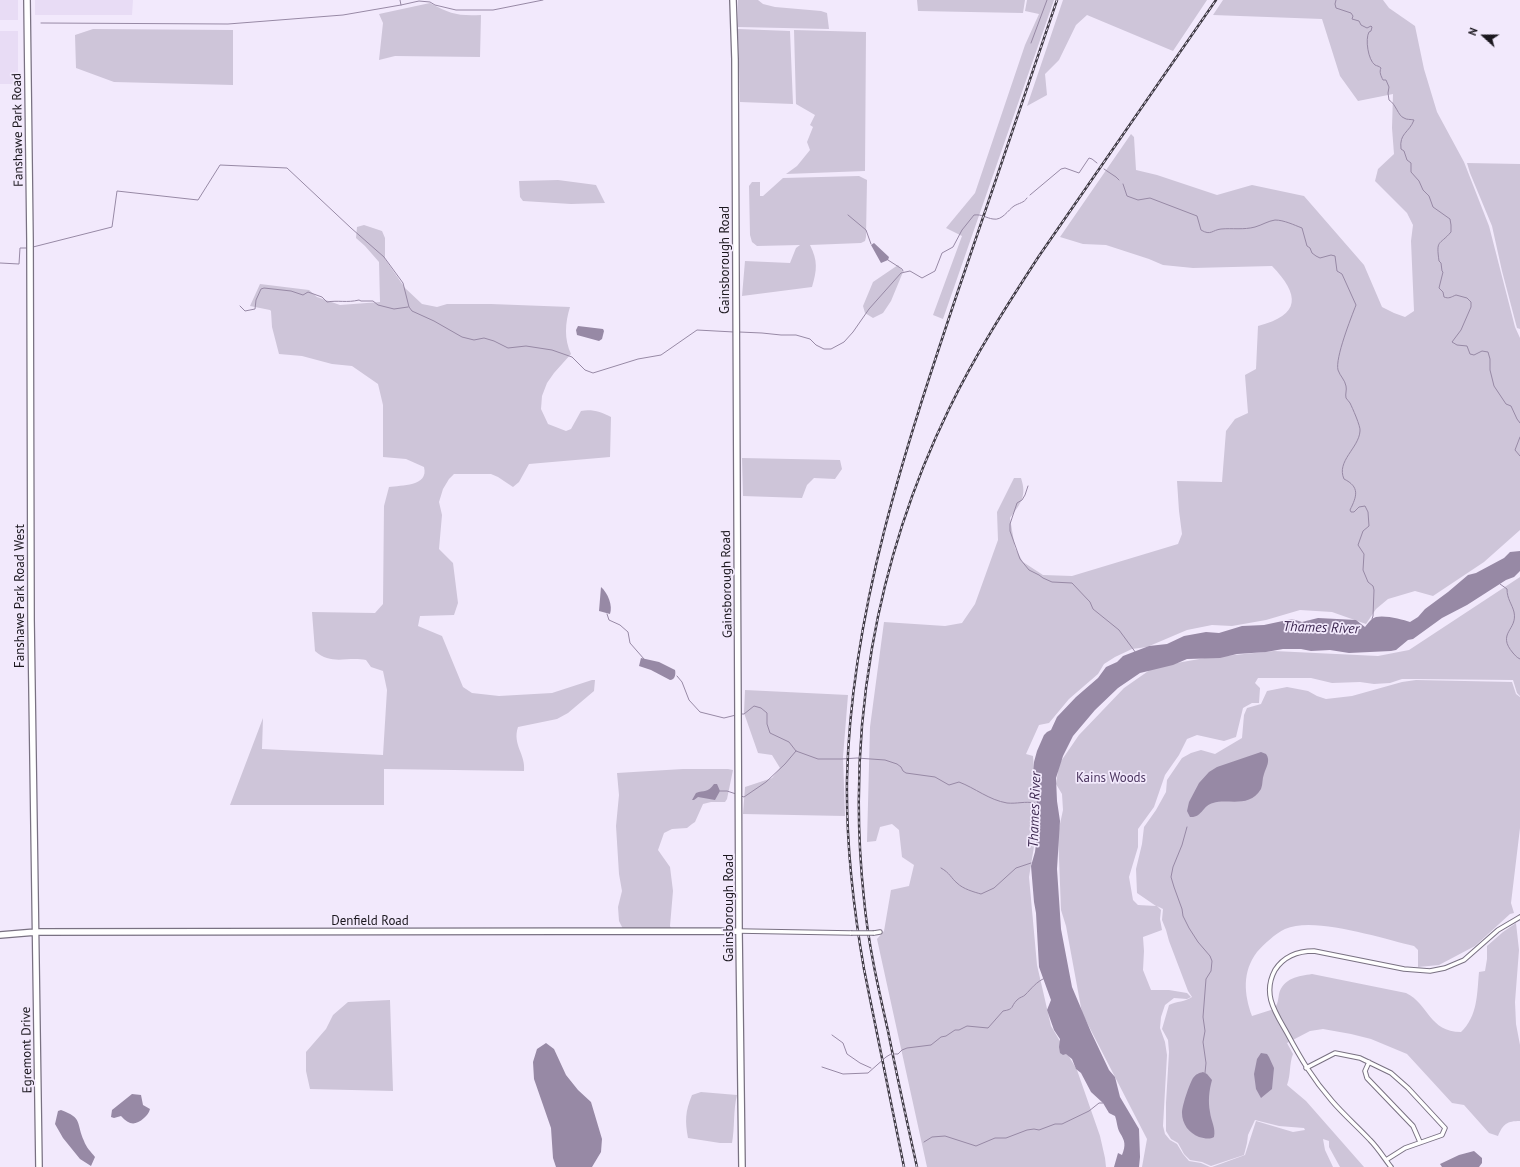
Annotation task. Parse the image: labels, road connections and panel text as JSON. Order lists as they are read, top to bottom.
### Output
{
  "streets": {
    "main road": [
      "Fanshawe Park Road",
      "Gainsborough Road",
      "Fanshawe Park Road West",
      "Denfield Road",
      "Egremont Drive"
    ]
  },
  "crossings": [
    ["Fanshawe Park Road", "Fanshawe Park Road West"],
    ["Gainsborough Road", "Denfield Road"],
    ["Fanshawe Park Road West", "Denfield Road"],
    ["Fanshawe Park Road West", "Egremont Drive"],
    ["Denfield Road", "Egremont Drive"]
  ],
  "water": ["Thames River"],
  "parks": ["Kains Woods"],
  "north": "left"
}
